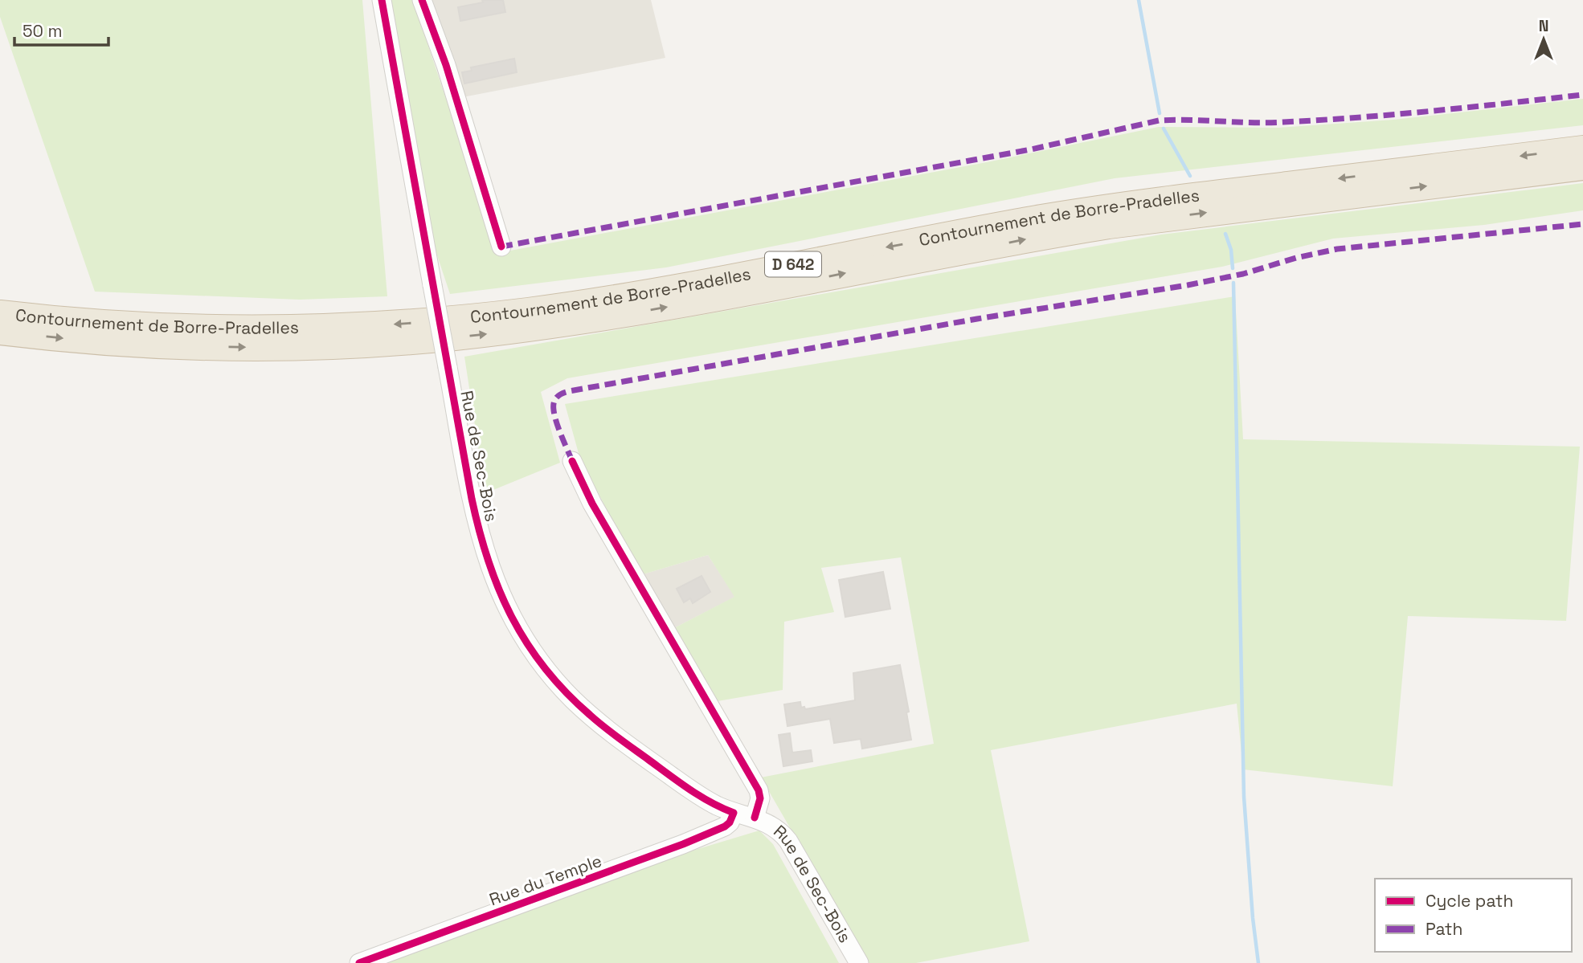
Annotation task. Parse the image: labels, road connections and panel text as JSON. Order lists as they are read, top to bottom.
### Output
{
  "streets": {
    "highway": ["Contournement de Borre-Pradelles", "D 642"],
    "street": ["Rue de Sec-Bois", "Rue du Temple"]
  },
  "crossings": [
    ["Rue de Sec-Bois", "Rue du Temple"]
  ],
  "legend": ["Cycle path", "Path"],
  "scale_bar": "50 m",
  "north": "top"
}
